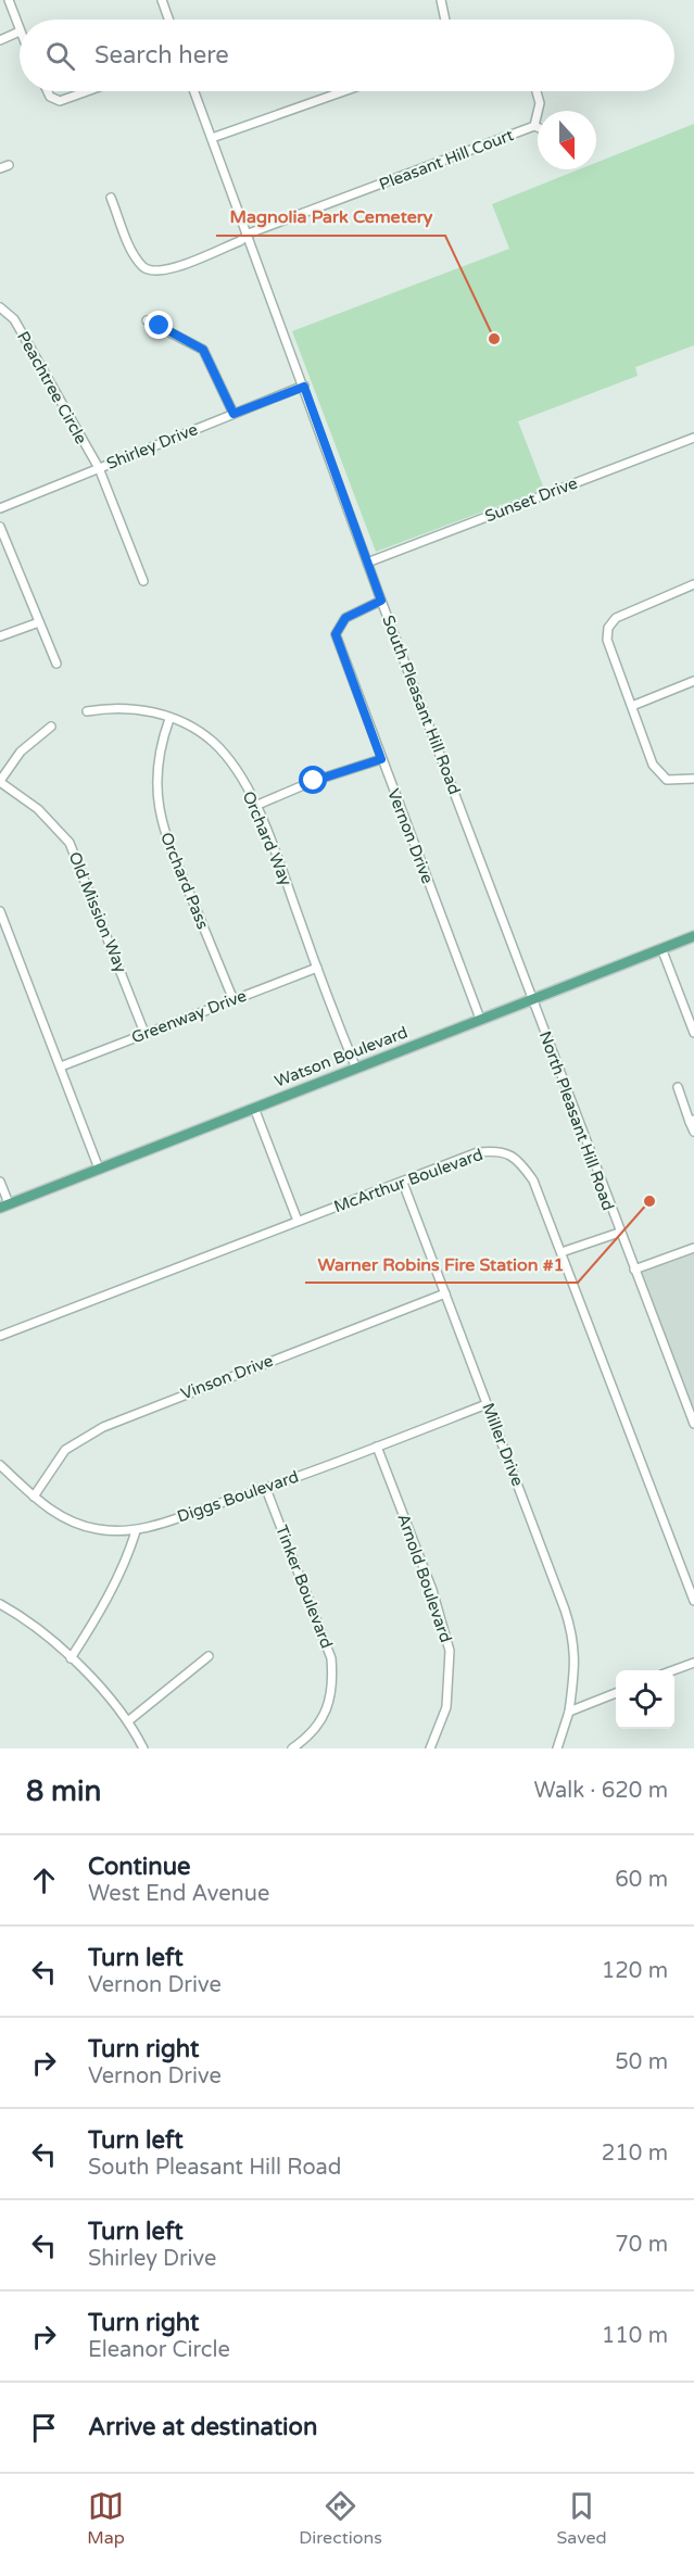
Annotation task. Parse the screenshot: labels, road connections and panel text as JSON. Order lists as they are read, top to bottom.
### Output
{
  "streets": {
    "main road": ["Watson Boulevard"],
    "street": [
      "Pleasant Hill Court",
      "Peachtree Circle",
      "Shirley Drive",
      "Sunset Drive",
      "South Pleasant Hill Road",
      "Vernon Drive",
      "Orchard Way",
      "Orchard Pass",
      "Old Mission Way",
      "Greenway Drive",
      "North Pleasant Hill Road",
      "McArthur Boulevard",
      "Vinson Drive",
      "Miller Drive",
      "Diggs Boulevard",
      "Arnold Boulevard",
      "Tinker Boulevard"
    ]
  },
  "crossings": [
    ["Pleasant Hill Court", "South Pleasant Hill Road"],
    ["Peachtree Circle", "Shirley Drive"],
    ["Shirley Drive", "South Pleasant Hill Road"],
    ["Sunset Drive", "South Pleasant Hill Road"],
    ["South Pleasant Hill Road", "Vernon Drive"],
    ["South Pleasant Hill Road", "Watson Boulevard"],
    ["South Pleasant Hill Road", "North Pleasant Hill Road"],
    ["Vernon Drive", "Watson Boulevard"],
    ["Orchard Way", "Orchard Pass"],
    ["Orchard Way", "Greenway Drive"],
    ["Orchard Way", "Watson Boulevard"],
    ["Orchard Pass", "Greenway Drive"],
    ["Old Mission Way", "Greenway Drive"],
    ["Watson Boulevard", "North Pleasant Hill Road"],
    ["McArthur Boulevard", "Miller Drive"],
    ["Vinson Drive", "Miller Drive"],
    ["Vinson Drive", "Diggs Boulevard"],
    ["Miller Drive", "Diggs Boulevard"],
    ["Diggs Boulevard", "Arnold Boulevard"],
    ["Diggs Boulevard", "Tinker Boulevard"]
  ],
  "places": ["Magnolia Park Cemetery", "Warner Robins Fire Station #1"],
  "north": "bottom",
  "page": {
    "search": "Search here",
    "heading": ["8 min", "Walk · 620 m"],
    "list": [
      ["Continue", "West End Avenue", "60 m"],
      ["Turn left", "Vernon Drive", "120 m"],
      ["Turn right", "Vernon Drive", "50 m"],
      ["Turn left", "South Pleasant Hill Road", "210 m"],
      ["Turn left", "Shirley Drive", "70 m"],
      ["Turn right", "Eleanor Circle", "110 m"],
      "Arrive at destination"
    ],
    "nav": ["Map", "Directions", "Saved"]
  }
}
